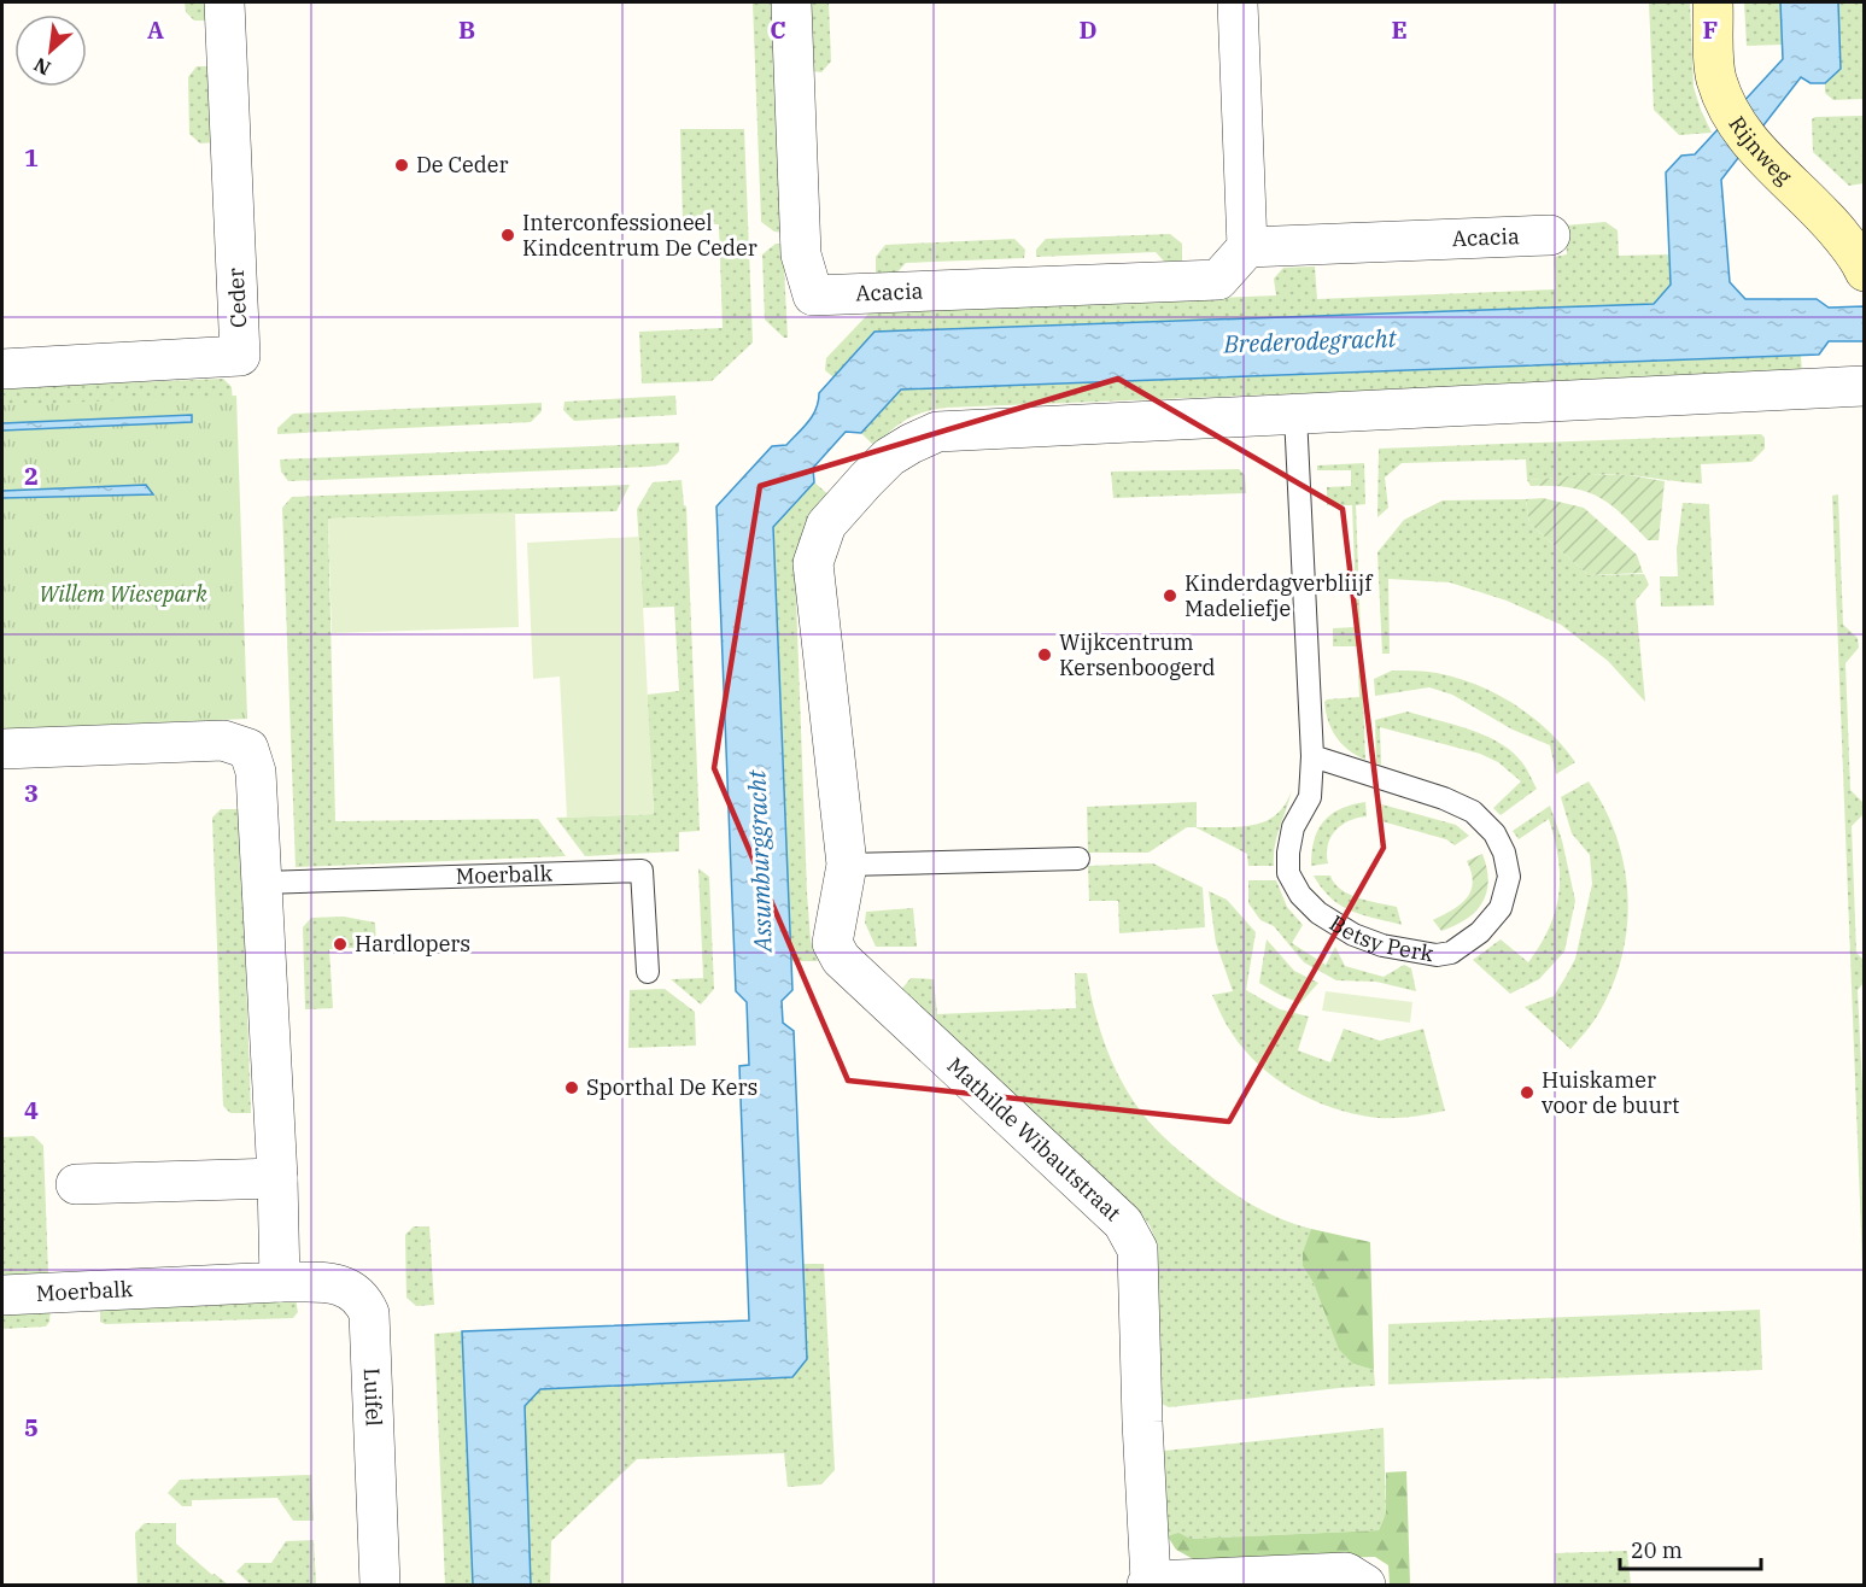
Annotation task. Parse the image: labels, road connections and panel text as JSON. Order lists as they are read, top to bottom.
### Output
{
  "streets": {
    "street": [
      "Rijnweg",
      "Acacia",
      "Ceder",
      "Moerbalk",
      "Mathilde Wibautstraat",
      "Luifel"
    ],
    "lane": ["Betsy Perk"]
  },
  "crossings": [
    ["Moerbalk", "Luifel"]
  ],
  "water": ["Brederodegracht", "Assumburggracht"],
  "parks": ["Willem Wiesepark"],
  "places": [
    "De Ceder",
    "Interconfessioneel Kindcentrum De Ceder",
    "Kinderdagverbliijf Madeliefje",
    "Wijkcentrum Kersenboogerd",
    "Hardlopers",
    "Sporthal De Kers",
    "Huiskamer voor de buurt"
  ],
  "scale_bar": "20 m",
  "north": "bottom left",
  "grid": {
    "columns": [
      "A",
      "B",
      "C",
      "D",
      "E",
      "F"
    ],
    "rows": [
      "1",
      "2",
      "3",
      "4",
      "5"
    ]
  }
}
